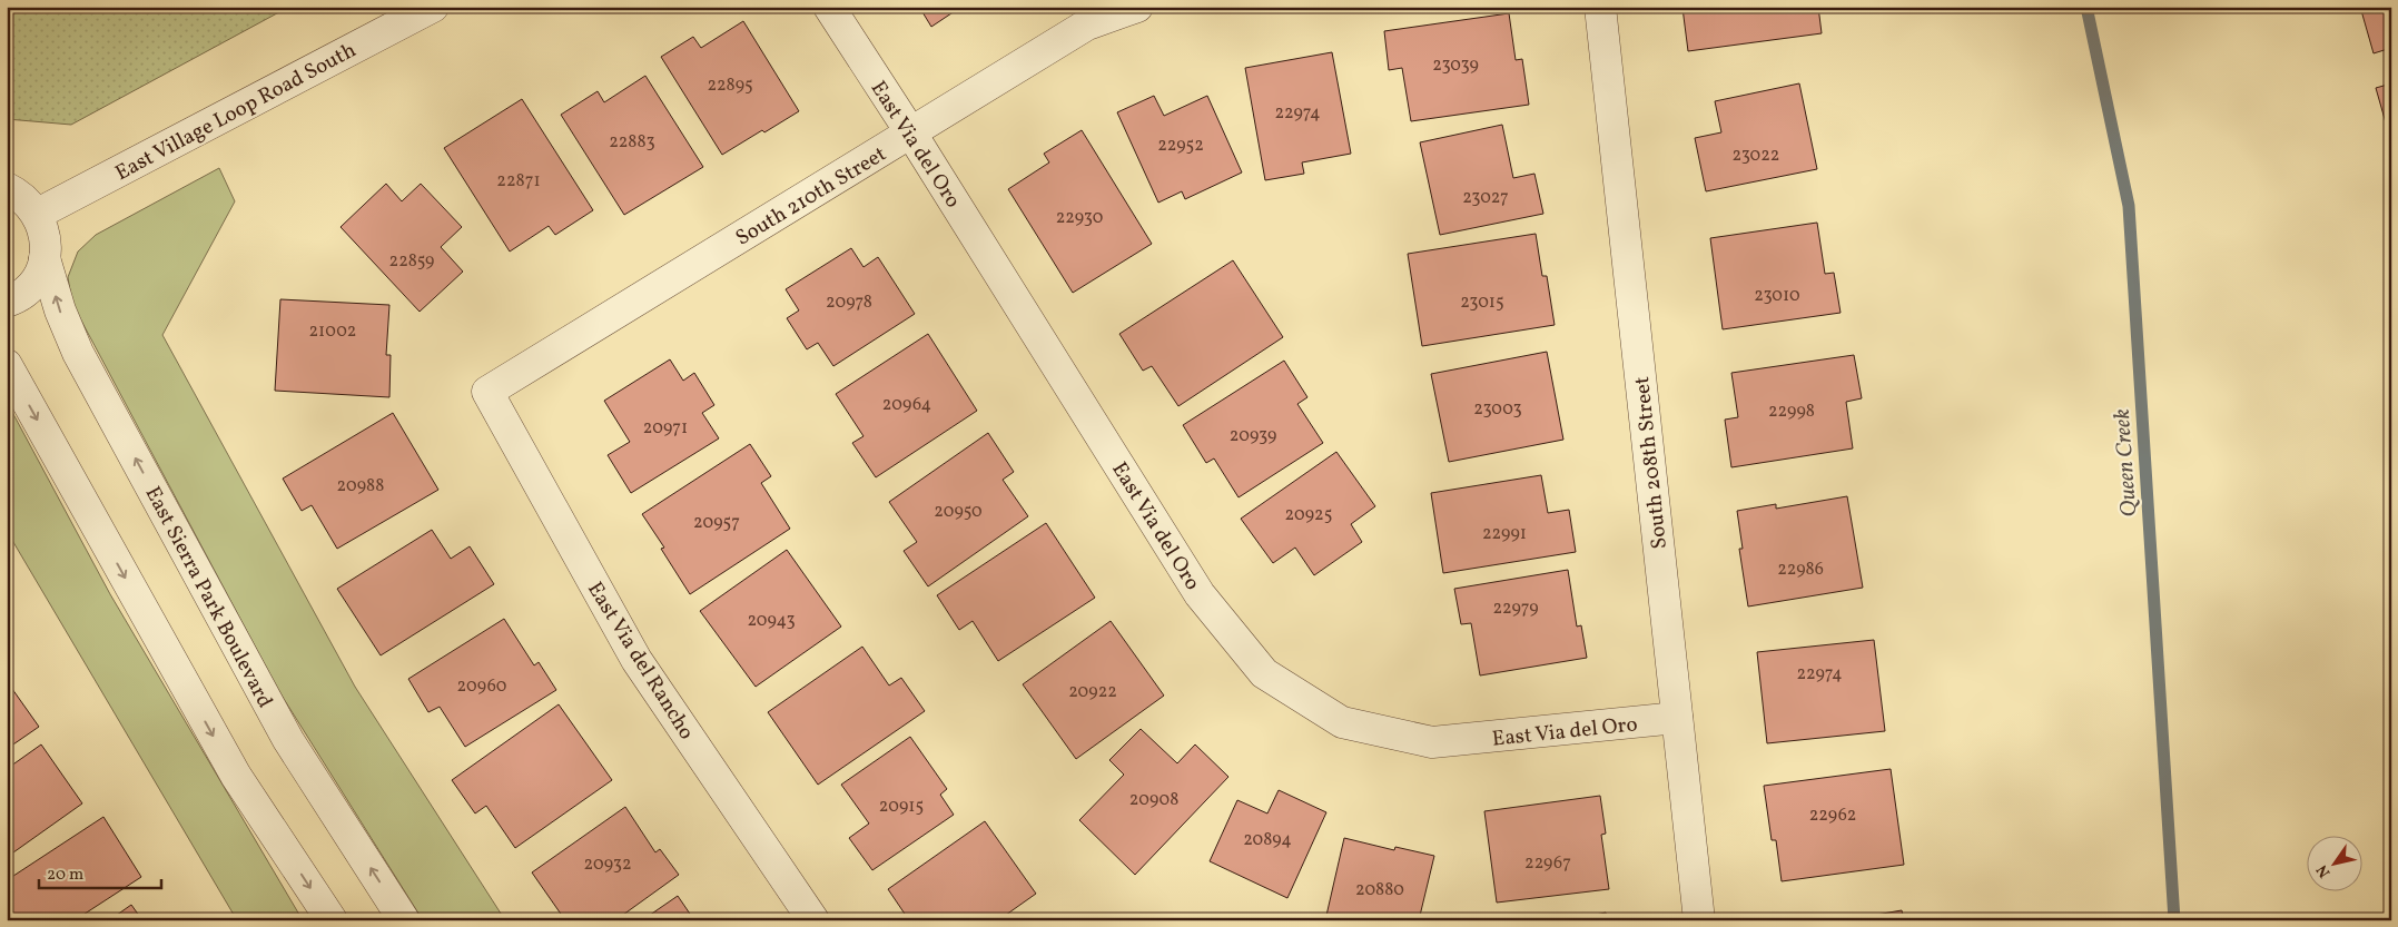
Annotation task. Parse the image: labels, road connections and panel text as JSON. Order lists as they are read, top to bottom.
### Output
{
  "streets": {
    "street": [
      "East Village Loop Road South",
      "East Via del Oro",
      "South 210th Street",
      "South 208th Street",
      "East Sierra Park Boulevard",
      "East Via del Rancho"
    ]
  },
  "crossings": [
    ["East Via del Oro", "South 210th Street"],
    ["East Via del Oro", "South 208th Street"],
    ["South 210th Street", "East Via del Rancho"]
  ],
  "water": ["Queen Creek"],
  "house_numbers": [
    "23039",
    "22895",
    "22974",
    "22883",
    "22952",
    "23022",
    "22871",
    "23027",
    "22930",
    "22859",
    "23010",
    "20978",
    "23015",
    "21002",
    "20964",
    "23003",
    "22998",
    "20971",
    "20939",
    "20988",
    "20950",
    "20925",
    "20957",
    "22991",
    "22986",
    "22979",
    "20943",
    "22974",
    "20960",
    "20922",
    "20908",
    "20915",
    "22962",
    "20894",
    "22967",
    "20932",
    "20880"
  ],
  "scale_bar": "20 m",
  "north": "bottom left"
}
